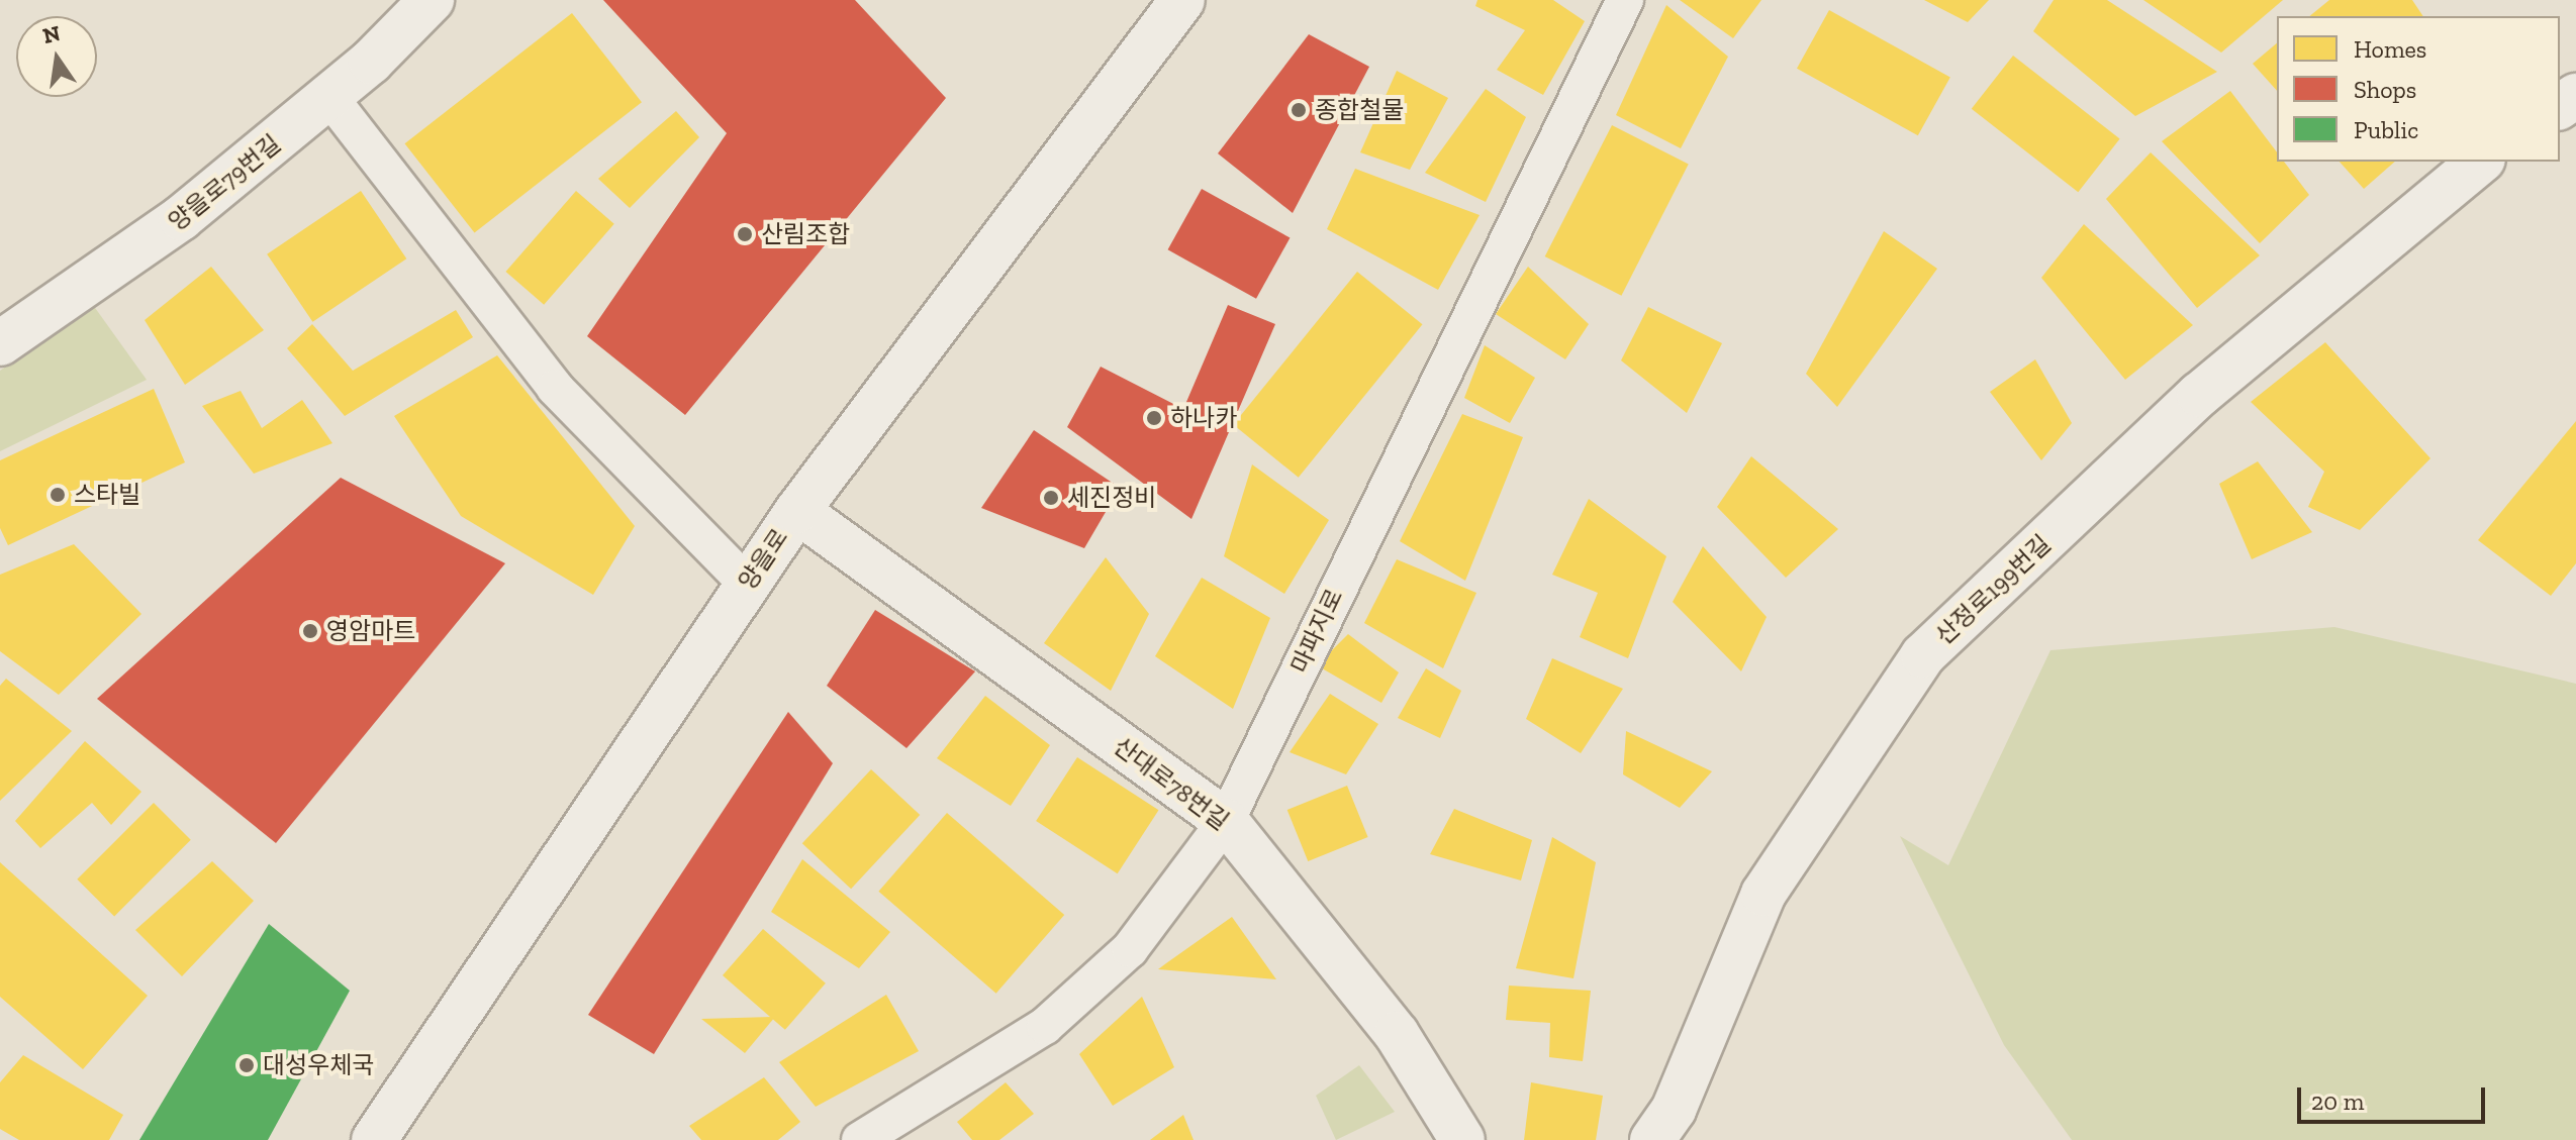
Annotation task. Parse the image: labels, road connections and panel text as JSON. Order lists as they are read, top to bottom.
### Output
{
  "streets": {
    "street": [
      "양을로79번길",
      "양을로",
      "산정로199번길",
      "산대로78번길"
    ],
    "lane": ["마파지로"]
  },
  "crossings": [
    ["양을로", "산대로78번길"],
    ["마파지로", "산대로78번길"]
  ],
  "places": [
    "종합철물",
    "산림조합",
    "하나카",
    "스타빌",
    "세진정비",
    "영암마트",
    "대성우체국"
  ],
  "legend": ["Homes", "Shops", "Public"],
  "scale_bar": "20 m",
  "north": "top"
}
